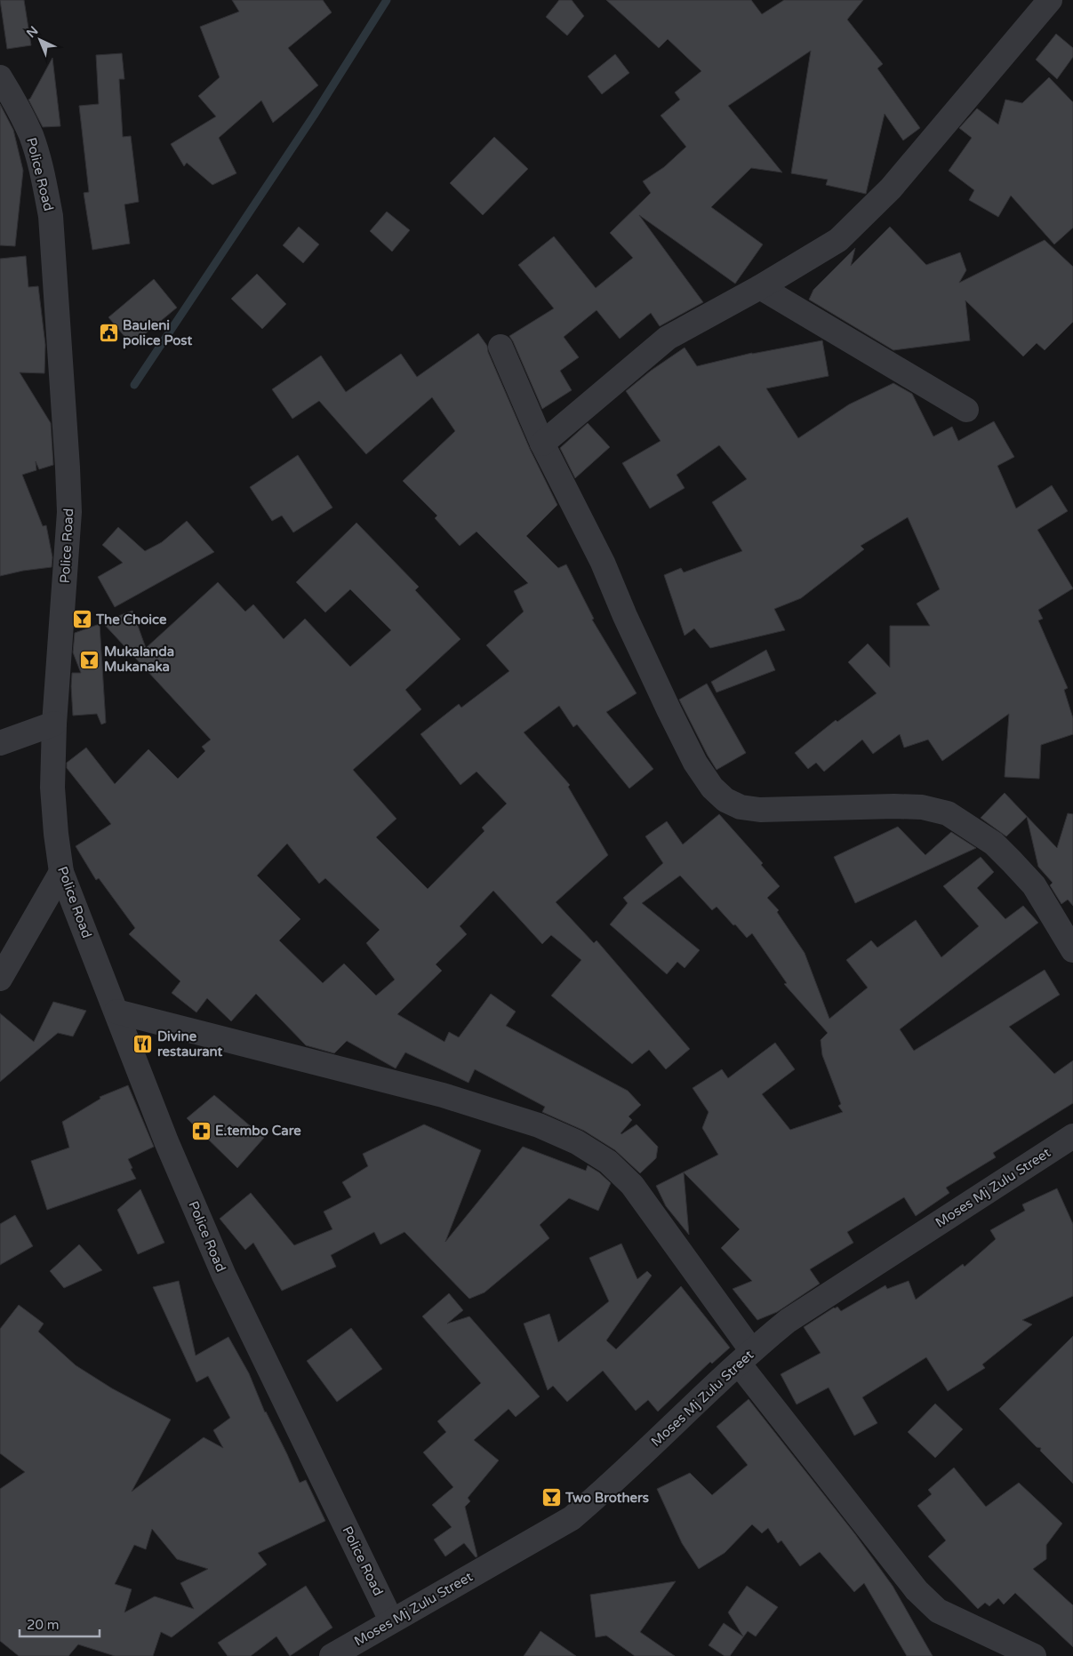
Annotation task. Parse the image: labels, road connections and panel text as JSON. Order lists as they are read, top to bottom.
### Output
{
  "streets": {
    "street": ["Police Road", "Moses Mj Zulu Street"]
  },
  "crossings": [
    ["Police Road", "Moses Mj Zulu Street"]
  ],
  "places": {
    "public building": ["Bauleni police Post"],
    "bar": ["The Choice", "Mukalanda Mukanaka", "Two Brothers"],
    "restaurant": ["Divine restaurant"],
    "pharmacy": ["E.tembo Care"]
  },
  "scale_bar": "20 m",
  "north": "top left"
}
